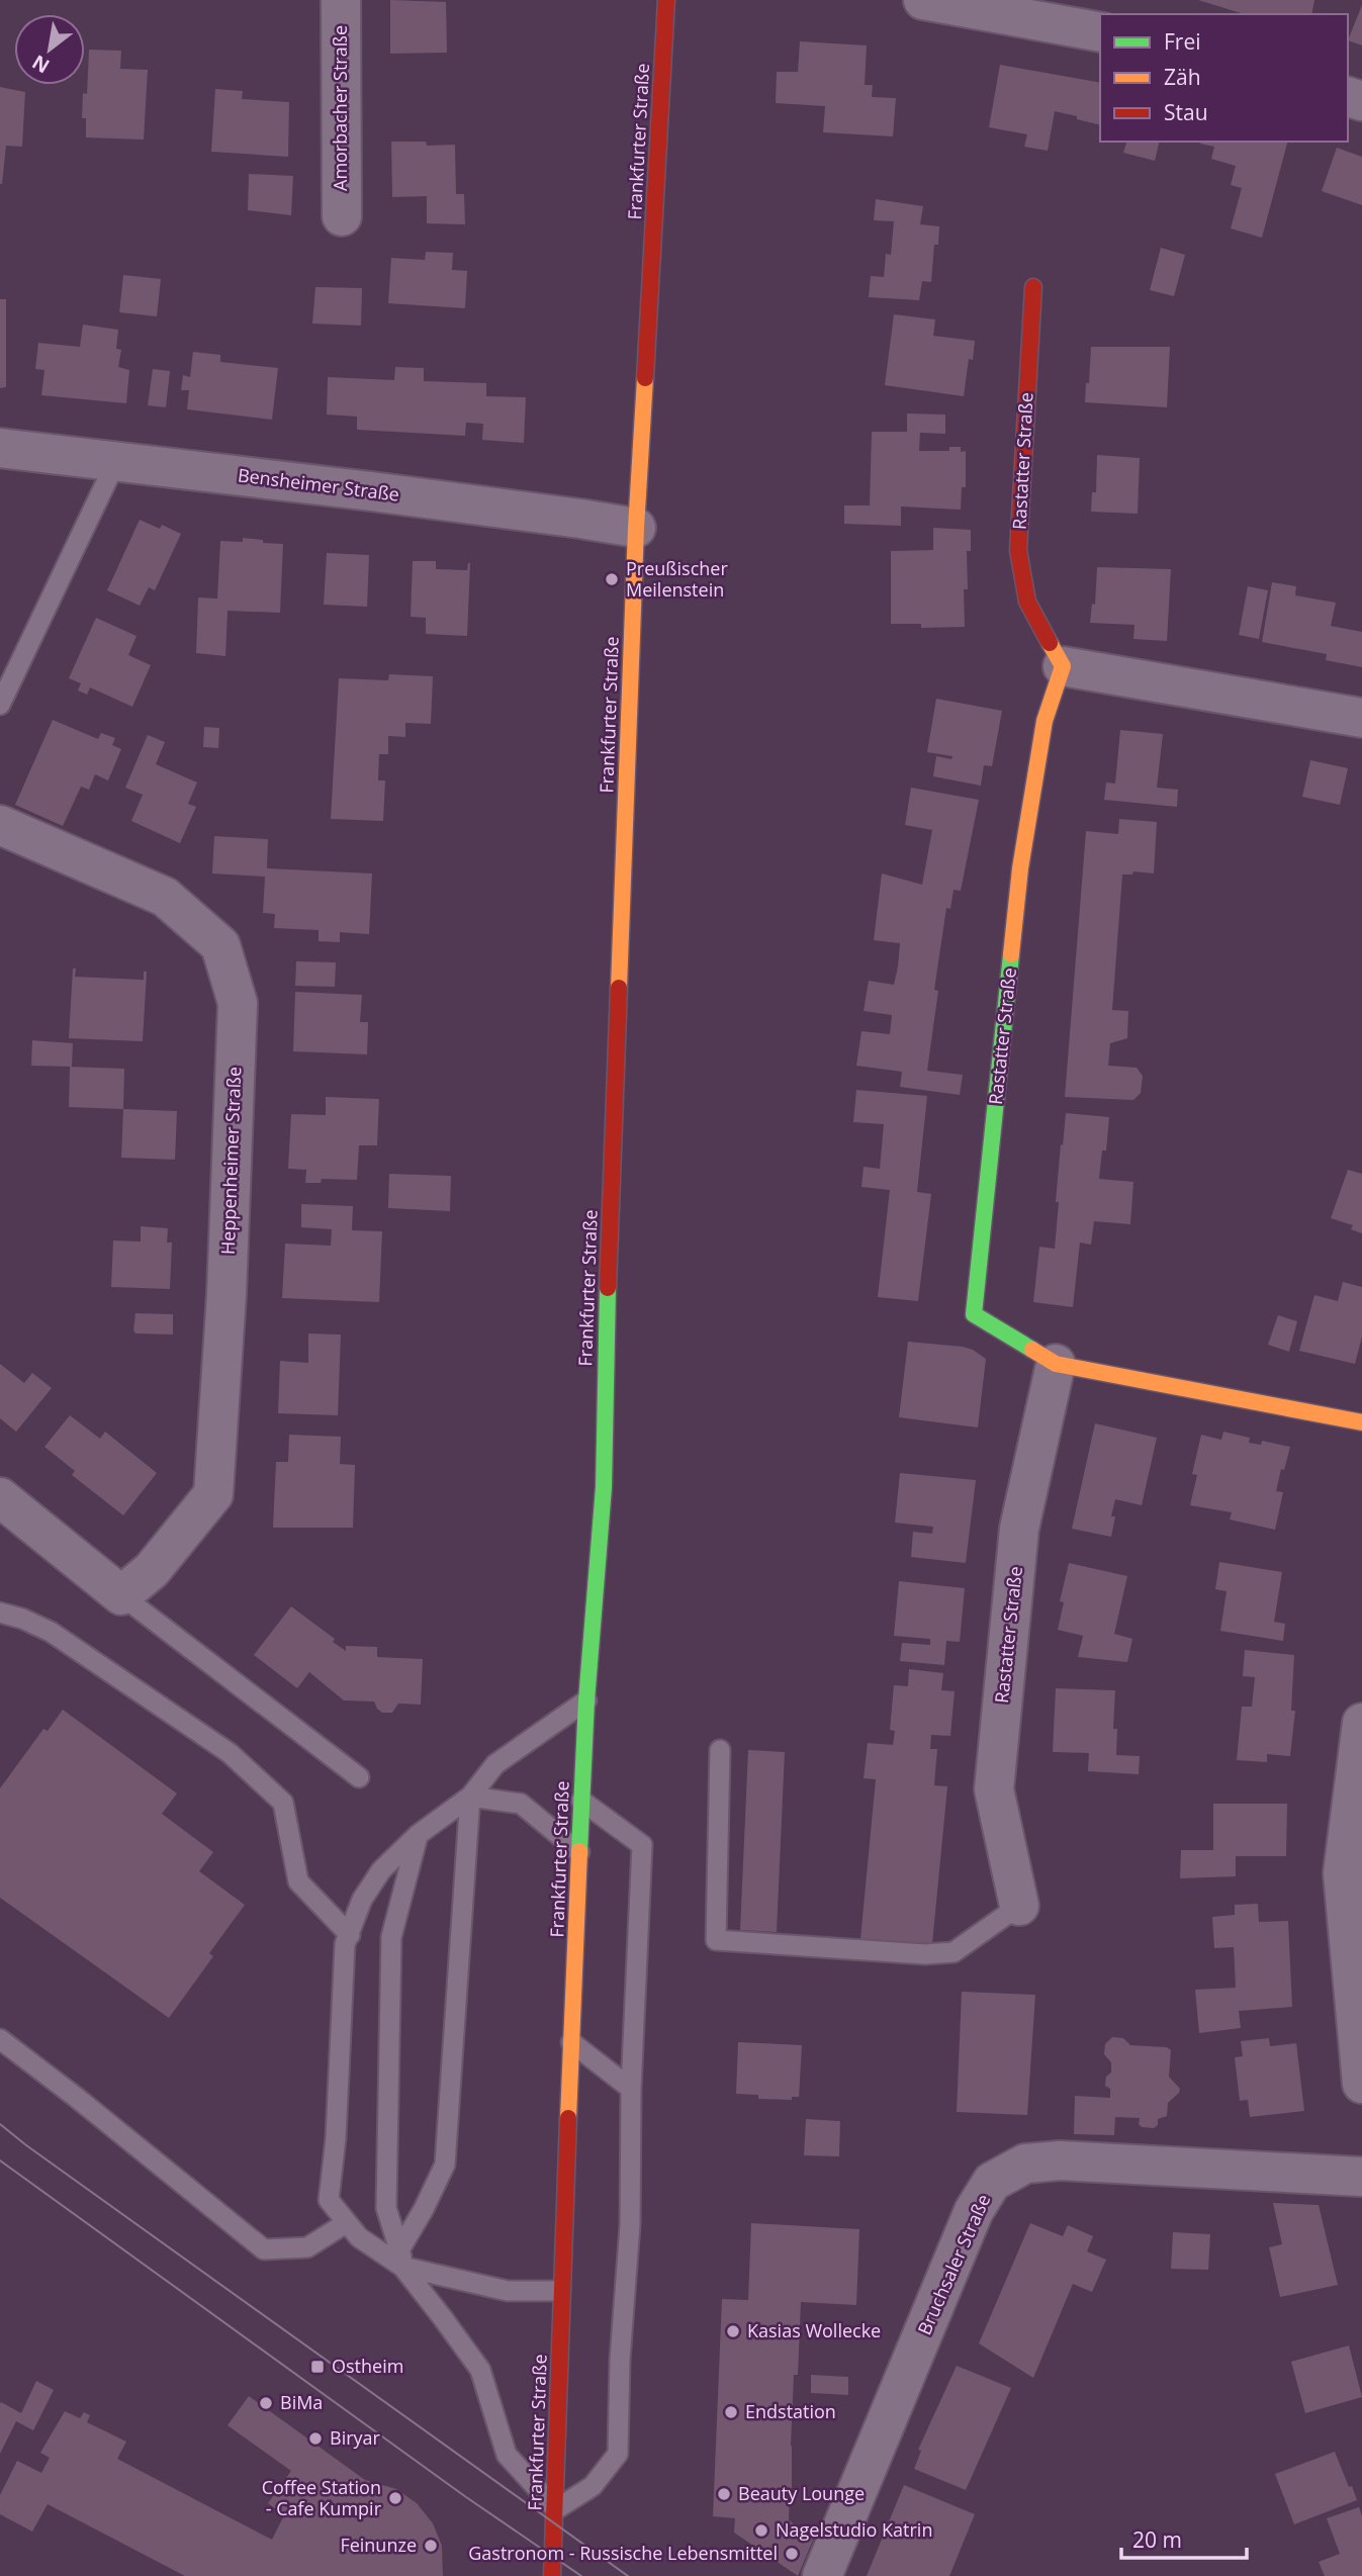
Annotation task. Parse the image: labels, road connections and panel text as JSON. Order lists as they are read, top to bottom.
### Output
{
  "streets": {
    "main road": ["Frankfurter Straße", "Rastatter Straße"],
    "street": [
      "Amorbacher Straße",
      "Bensheimer Straße",
      "Heppenheimer Straße",
      "Bruchsaler Straße"
    ]
  },
  "crossings": [
    ["Frankfurter Straße", "Bensheimer Straße"]
  ],
  "places": {
    "other": [
      "Preußischer Meilenstein",
      "Kasias Wollecke",
      "BiMa",
      "Endstation",
      "Biryar",
      "Beauty Lounge",
      "Coffee Station - Cafe Kumpir",
      "Nagelstudio Katrin",
      "Feinunze",
      "Gastronom - Russische Lebensmittel"
    ],
    "transit": ["Ostheim"]
  },
  "legend": ["Frei", "Zäh", "Stau"],
  "scale_bar": "20 m",
  "north": "bottom left"
}
